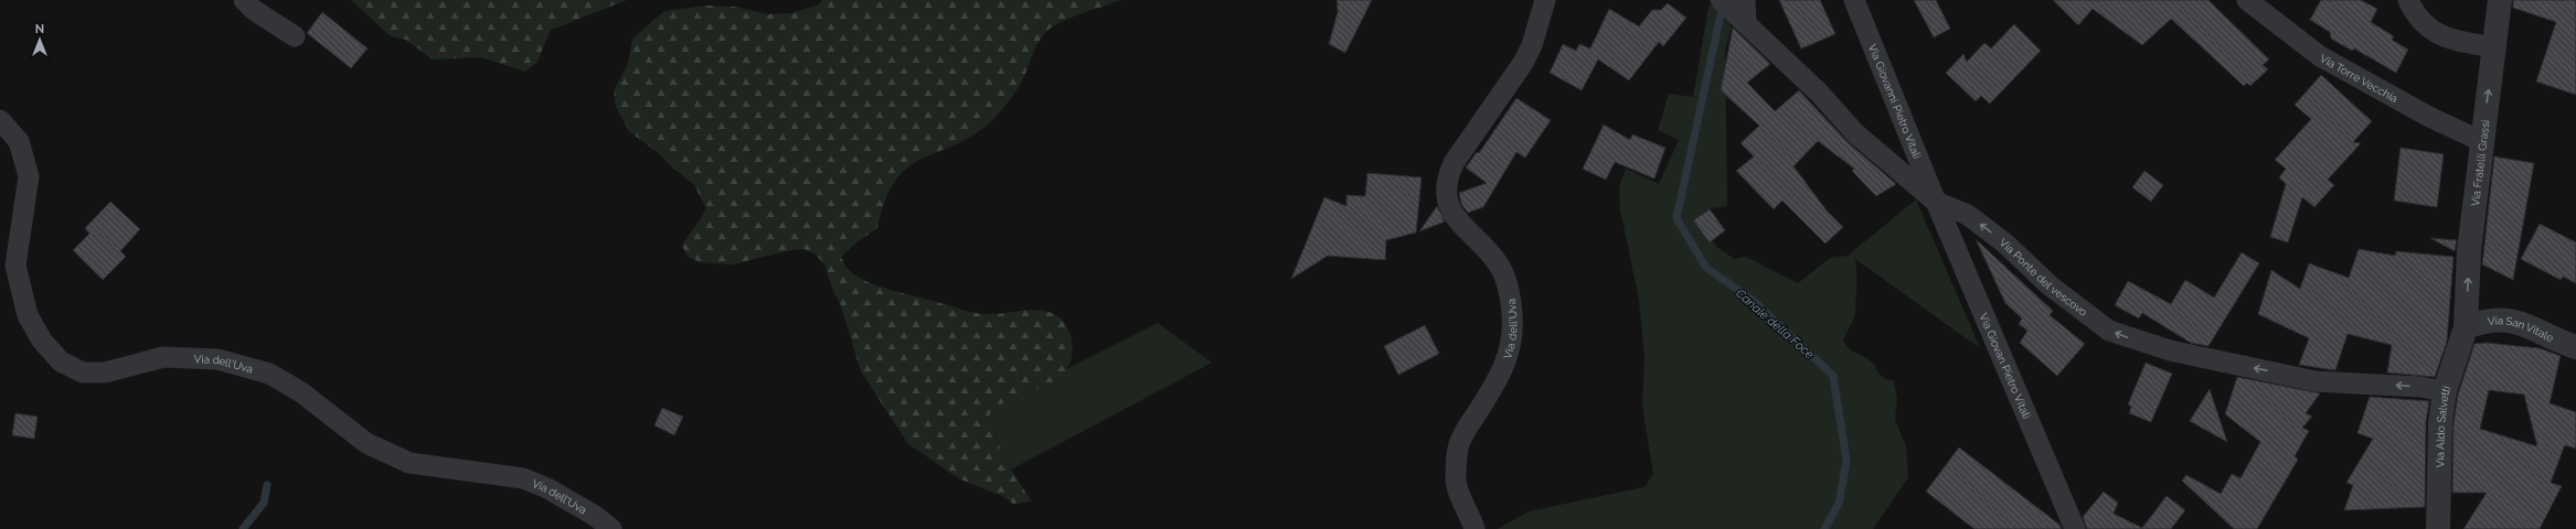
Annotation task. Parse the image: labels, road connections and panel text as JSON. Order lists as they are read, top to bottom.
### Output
{
  "streets": {
    "street": [
      "Via Torre Vecchia",
      "Via Giovanni Pietro Vitali",
      "Via Fratelli Grassi",
      "Via Ponte del vescovo",
      "Via dell'Uva",
      "Via San Vitale",
      "Via Giovan Pietro Vitali",
      "Via Aldo Salvetti"
    ]
  },
  "crossings": [
    ["Via Torre Vecchia", "Via Fratelli Grassi"],
    ["Via Giovanni Pietro Vitali", "Via Ponte del vescovo"],
    ["Via Giovanni Pietro Vitali", "Via Giovan Pietro Vitali"],
    ["Via Fratelli Grassi", "Via San Vitale"],
    ["Via Fratelli Grassi", "Via Aldo Salvetti"],
    ["Via Ponte del vescovo", "Via Giovan Pietro Vitali"],
    ["Via Ponte del vescovo", "Via Aldo Salvetti"],
    ["Via San Vitale", "Via Aldo Salvetti"]
  ],
  "one_way": ["Via Fratelli Grassi", "Via Ponte del vescovo"],
  "water": ["Canale della Foce"],
  "north": "top"
}
